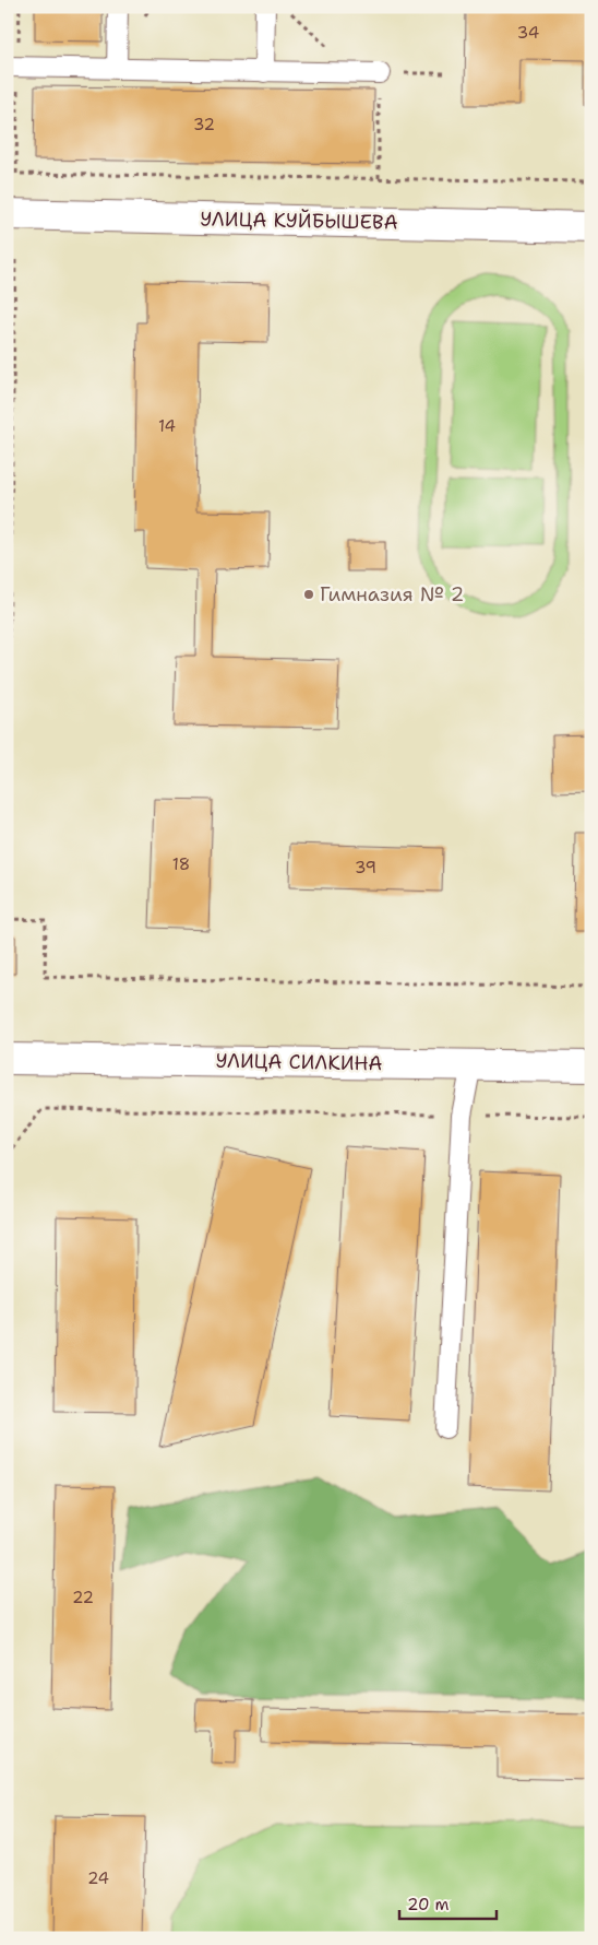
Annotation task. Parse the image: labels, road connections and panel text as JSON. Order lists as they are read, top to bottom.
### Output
{
  "streets": {
    "main road": ["УЛИЦА КУЙБЫШЕВА", "УЛИЦА СИЛКИНА"]
  },
  "places": ["Гимназия № 2"],
  "house_numbers": [
    "34",
    "32",
    "14",
    "18",
    "39",
    "22",
    "24"
  ],
  "scale_bar": "20 m"
}
